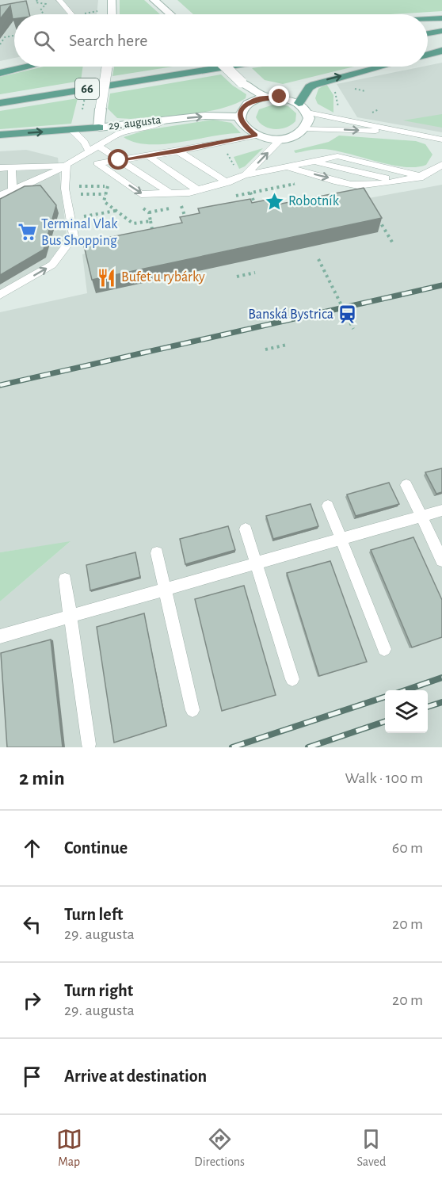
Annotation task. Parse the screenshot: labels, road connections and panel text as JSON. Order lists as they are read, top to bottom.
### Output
{
  "streets": {
    "main road": ["66"],
    "street": ["29. augusta"]
  },
  "one_way": ["29. augusta"],
  "places": {
    "place": ["Robotník"],
    "supermarket": ["Terminal Vlak Bus Shopping"],
    "restaurant": ["Bufet u rybárky"],
    "station": ["Banská Bystrica"]
  },
  "page": {
    "search": "Search here",
    "heading": ["2 min", "Walk · 100 m"],
    "list": [
      ["Continue", "60 m"],
      ["Turn left", "29. augusta", "20 m"],
      ["Turn right", "29. augusta", "20 m"],
      "Arrive at destination"
    ],
    "nav": ["Map", "Directions", "Saved"]
  }
}
